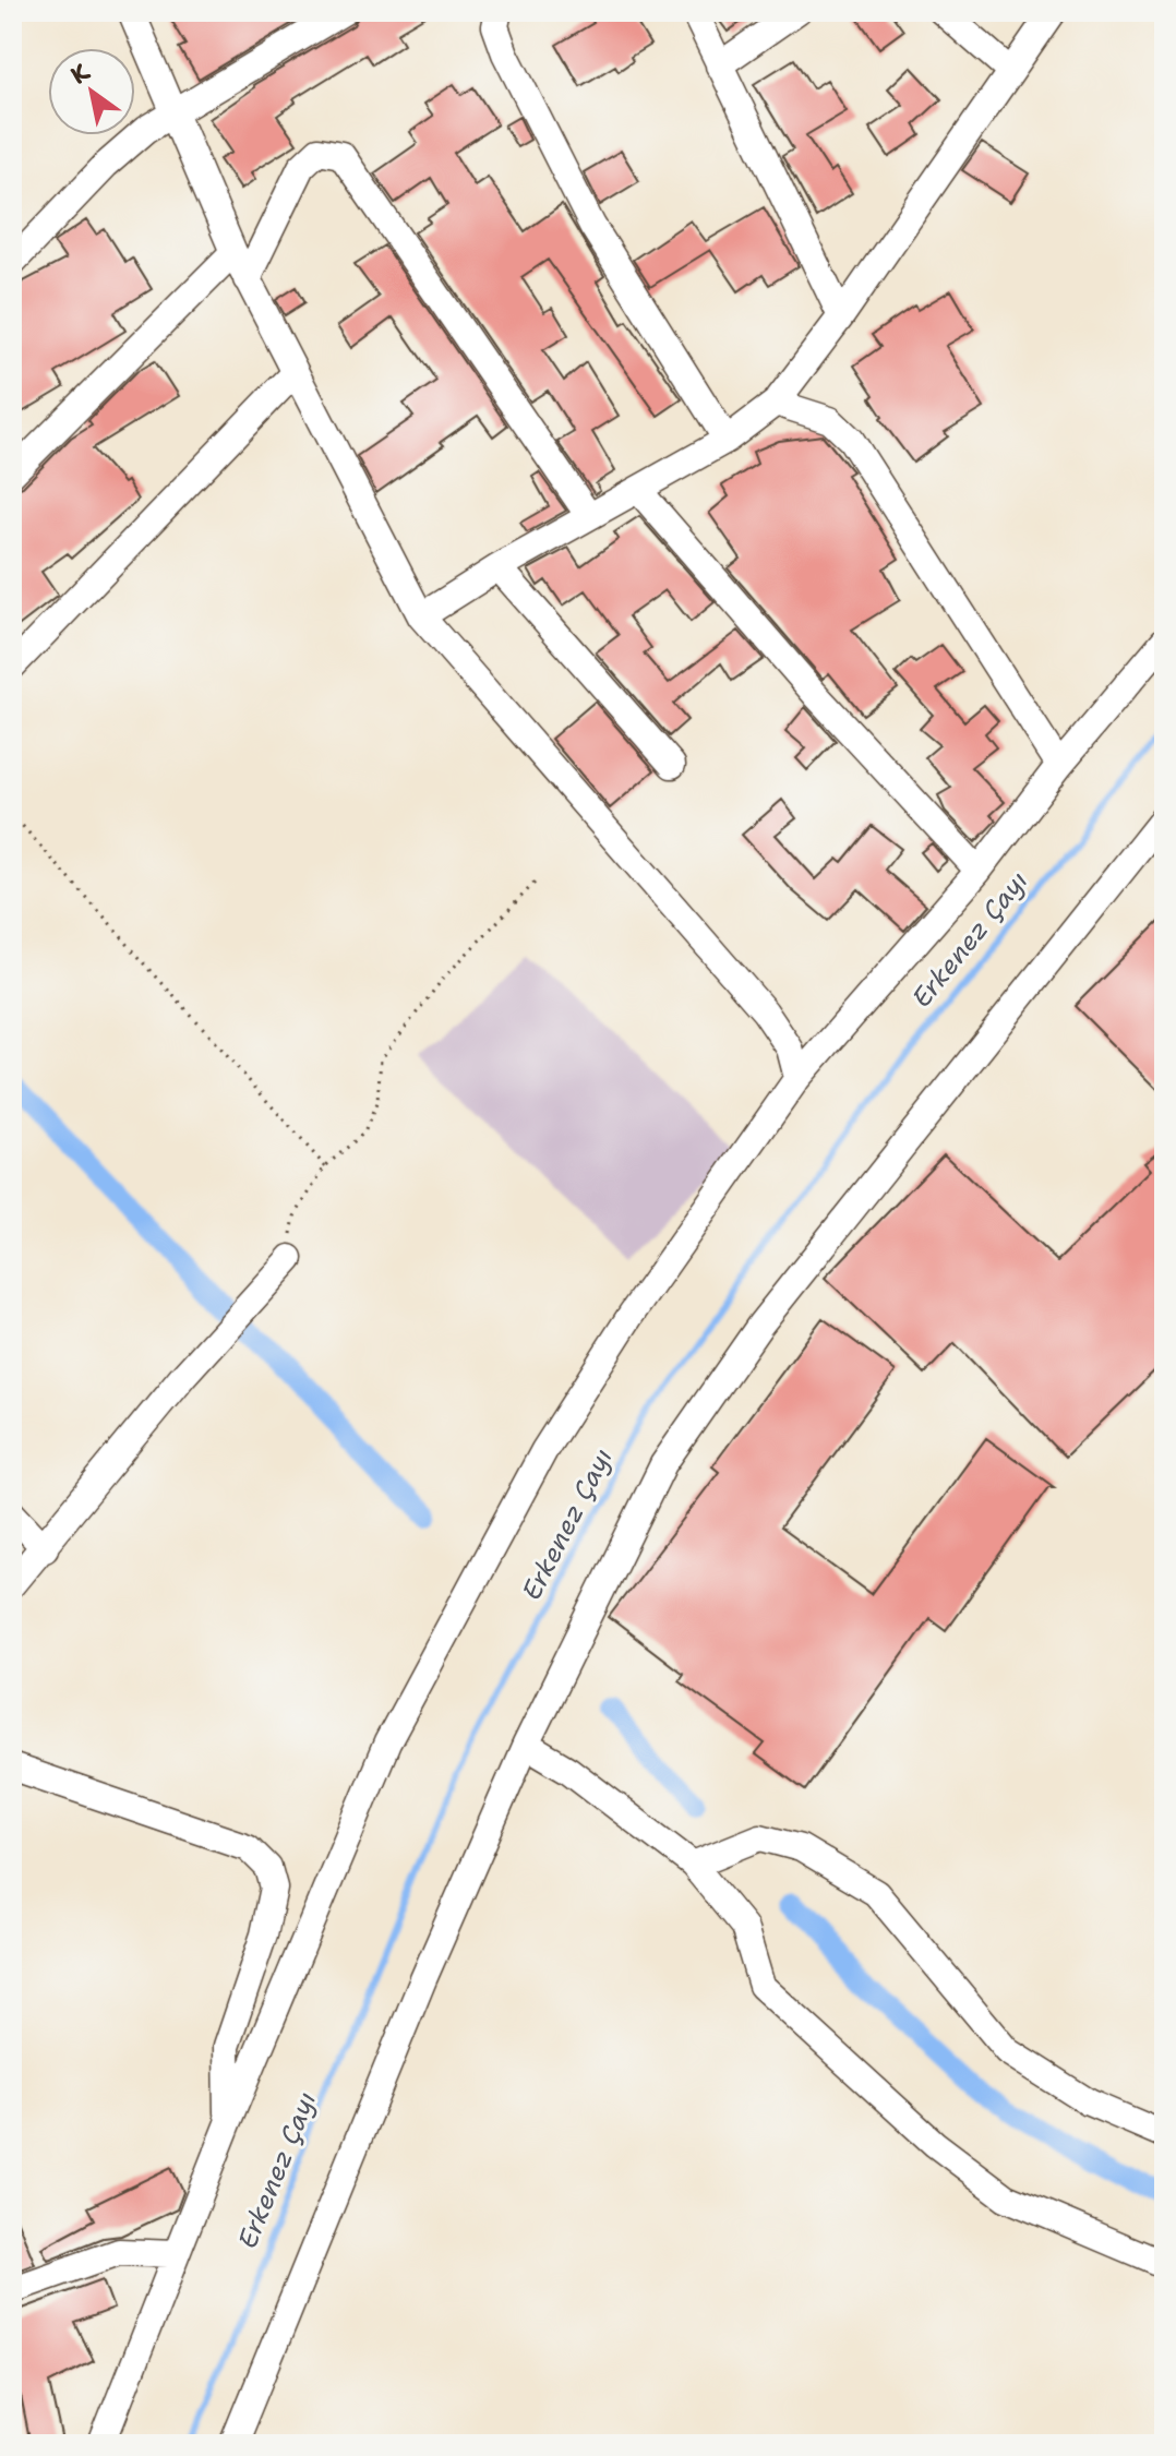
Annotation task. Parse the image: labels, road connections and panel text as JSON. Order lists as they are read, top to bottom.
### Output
{
  "water": ["Erkenez Çayı"],
  "north": "top left"
}
